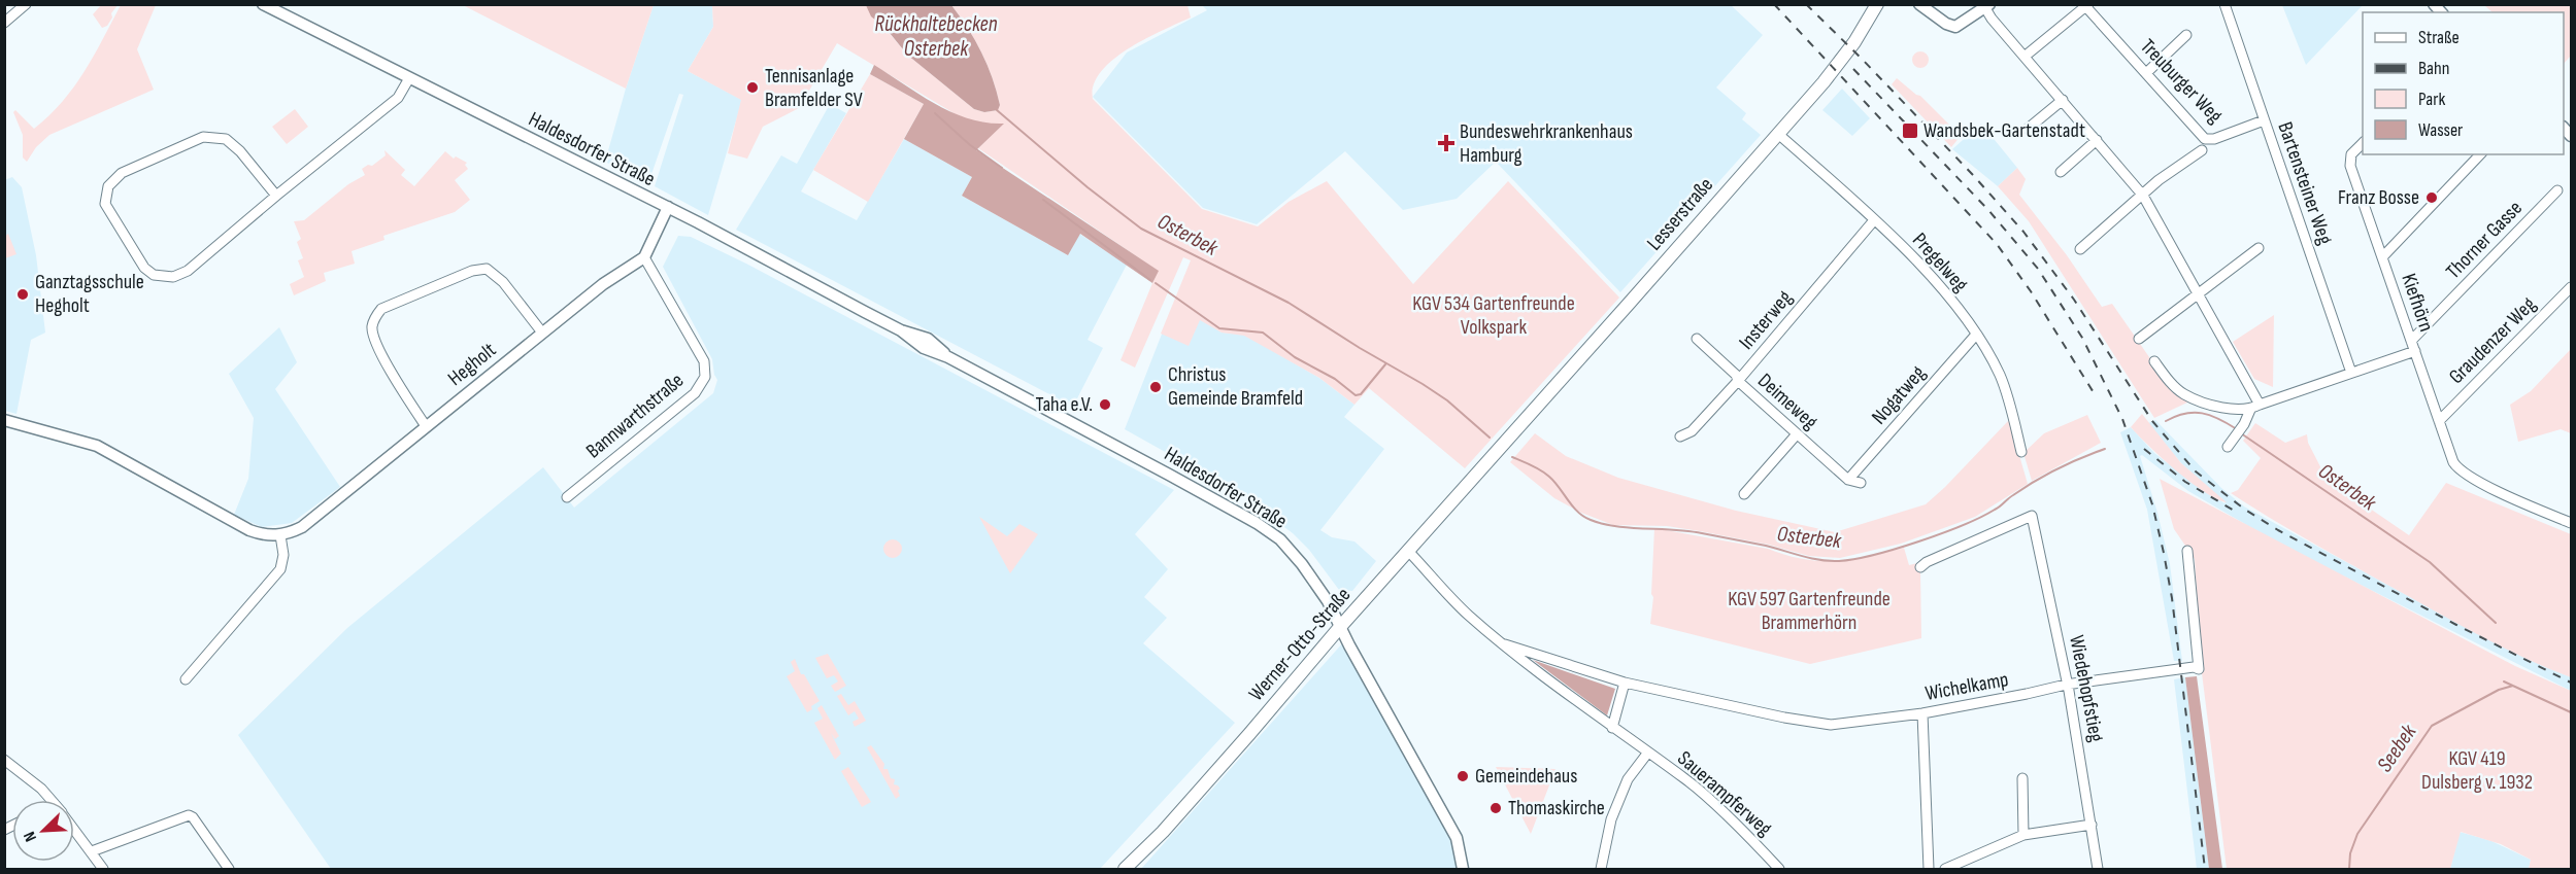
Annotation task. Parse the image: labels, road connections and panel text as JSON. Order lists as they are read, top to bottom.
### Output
{
  "streets": {
    "main road": ["Lesserstraße", "Werner-Otto-Straße"],
    "street": [
      "Treuburger Weg",
      "Haldesdorfer Straße",
      "Bartensteiner Weg",
      "Thorner Gasse",
      "Pregelweg",
      "Kiefhörn",
      "Insterweg",
      "Graudenzer Weg",
      "Hegholt",
      "Nogatweg",
      "Deimeweg",
      "Bannwarthstraße",
      "Wichelkamp",
      "Wiedehopfstieg",
      "Sauerampferweg"
    ]
  },
  "crossings": [
    ["Treuburger Weg", "Bartensteiner Weg"],
    ["Haldesdorfer Straße", "Werner-Otto-Straße"],
    ["Lesserstraße", "Pregelweg"],
    ["Lesserstraße", "Werner-Otto-Straße"],
    ["Thorner Gasse", "Kiefhörn"],
    ["Pregelweg", "Insterweg"],
    ["Pregelweg", "Nogatweg"],
    ["Kiefhörn", "Graudenzer Weg"],
    ["Insterweg", "Deimeweg"],
    ["Hegholt", "Bannwarthstraße"],
    ["Nogatweg", "Deimeweg"],
    ["Werner-Otto-Straße", "Sauerampferweg"],
    ["Wichelkamp", "Wiedehopfstieg"],
    ["Wichelkamp", "Sauerampferweg"]
  ],
  "water": ["Rückhaltebecken Osterbek", "Osterbek", "Seebek"],
  "parks": ["KGV 534 Gartenfreunde Volkspark", "KGV 597 Gartenfreunde Brammerhörn", "KGV 419 Dulsberg v. 1932"],
  "places": {
    "other": [
      "Tennisanlage Bramfelder SV",
      "Franz Bosse",
      "Ganztagsschule Hegholt",
      "Christus Gemeinde Bramfeld",
      "Taha e.V.",
      "Gemeindehaus",
      "Thomaskirche"
    ],
    "transit": ["Wandsbek-Gartenstadt"],
    "health": ["Bundeswehrkrankenhaus Hamburg"]
  },
  "legend": [
    "Straße",
    "Bahn",
    "Park",
    "Wasser"
  ],
  "north": "bottom left"
}
